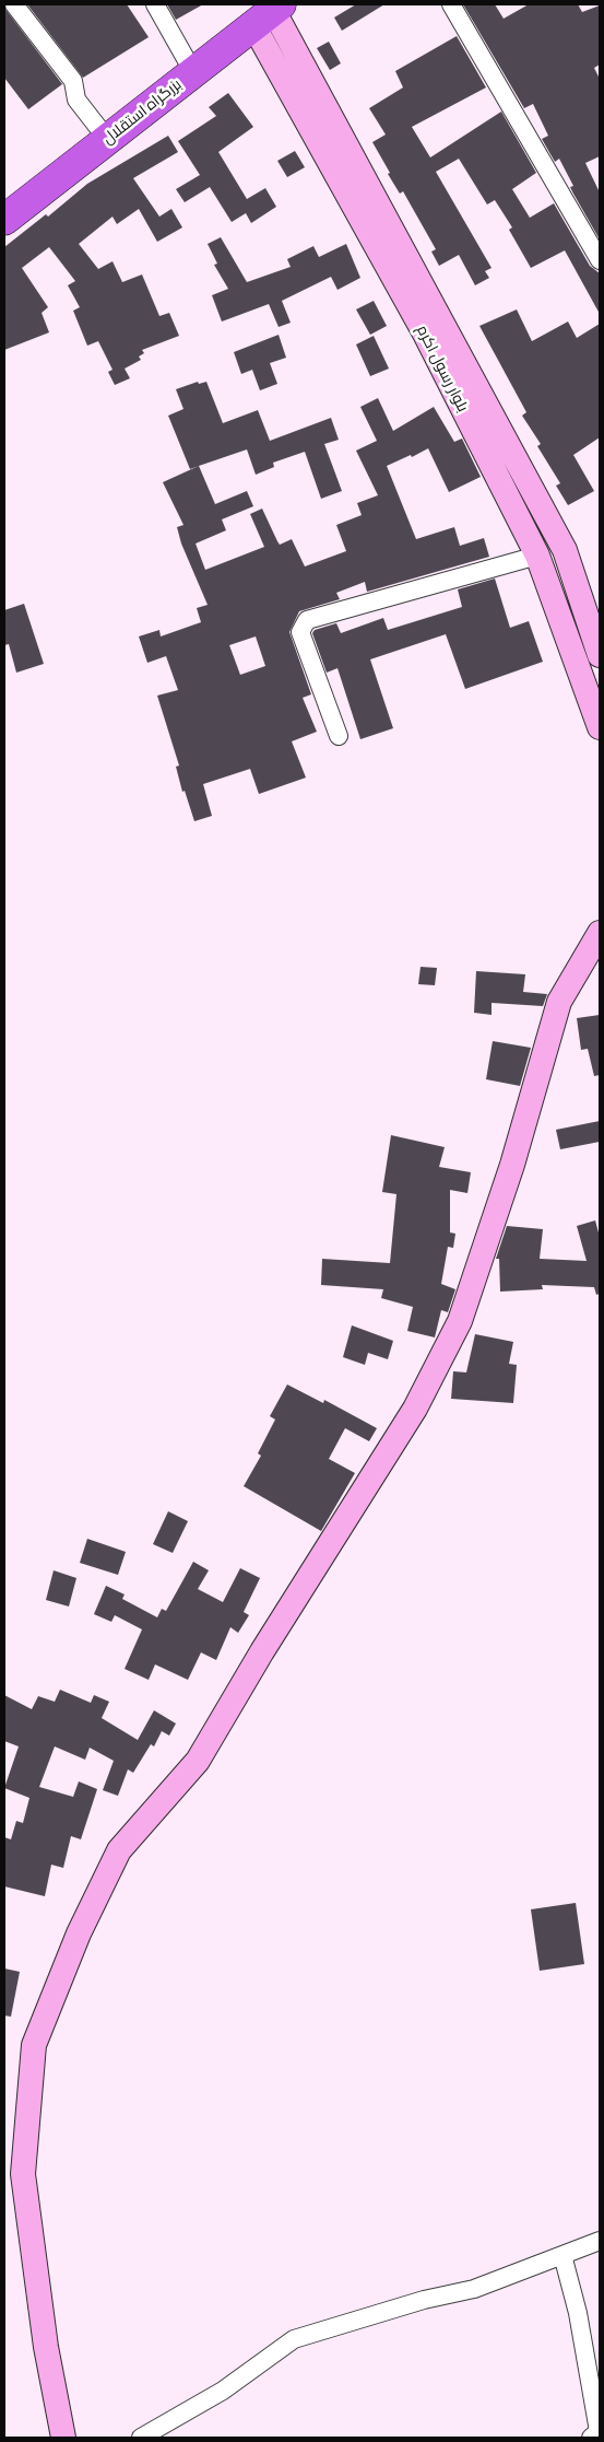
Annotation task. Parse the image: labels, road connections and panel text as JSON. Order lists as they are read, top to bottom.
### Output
{
  "streets": {
    "highway": ["بزرگراه استقلال"],
    "street": ["بلوار رسول اکرم"]
  },
  "crossings": [
    ["بزرگراه استقلال", "بلوار رسول اکرم"]
  ]
}
